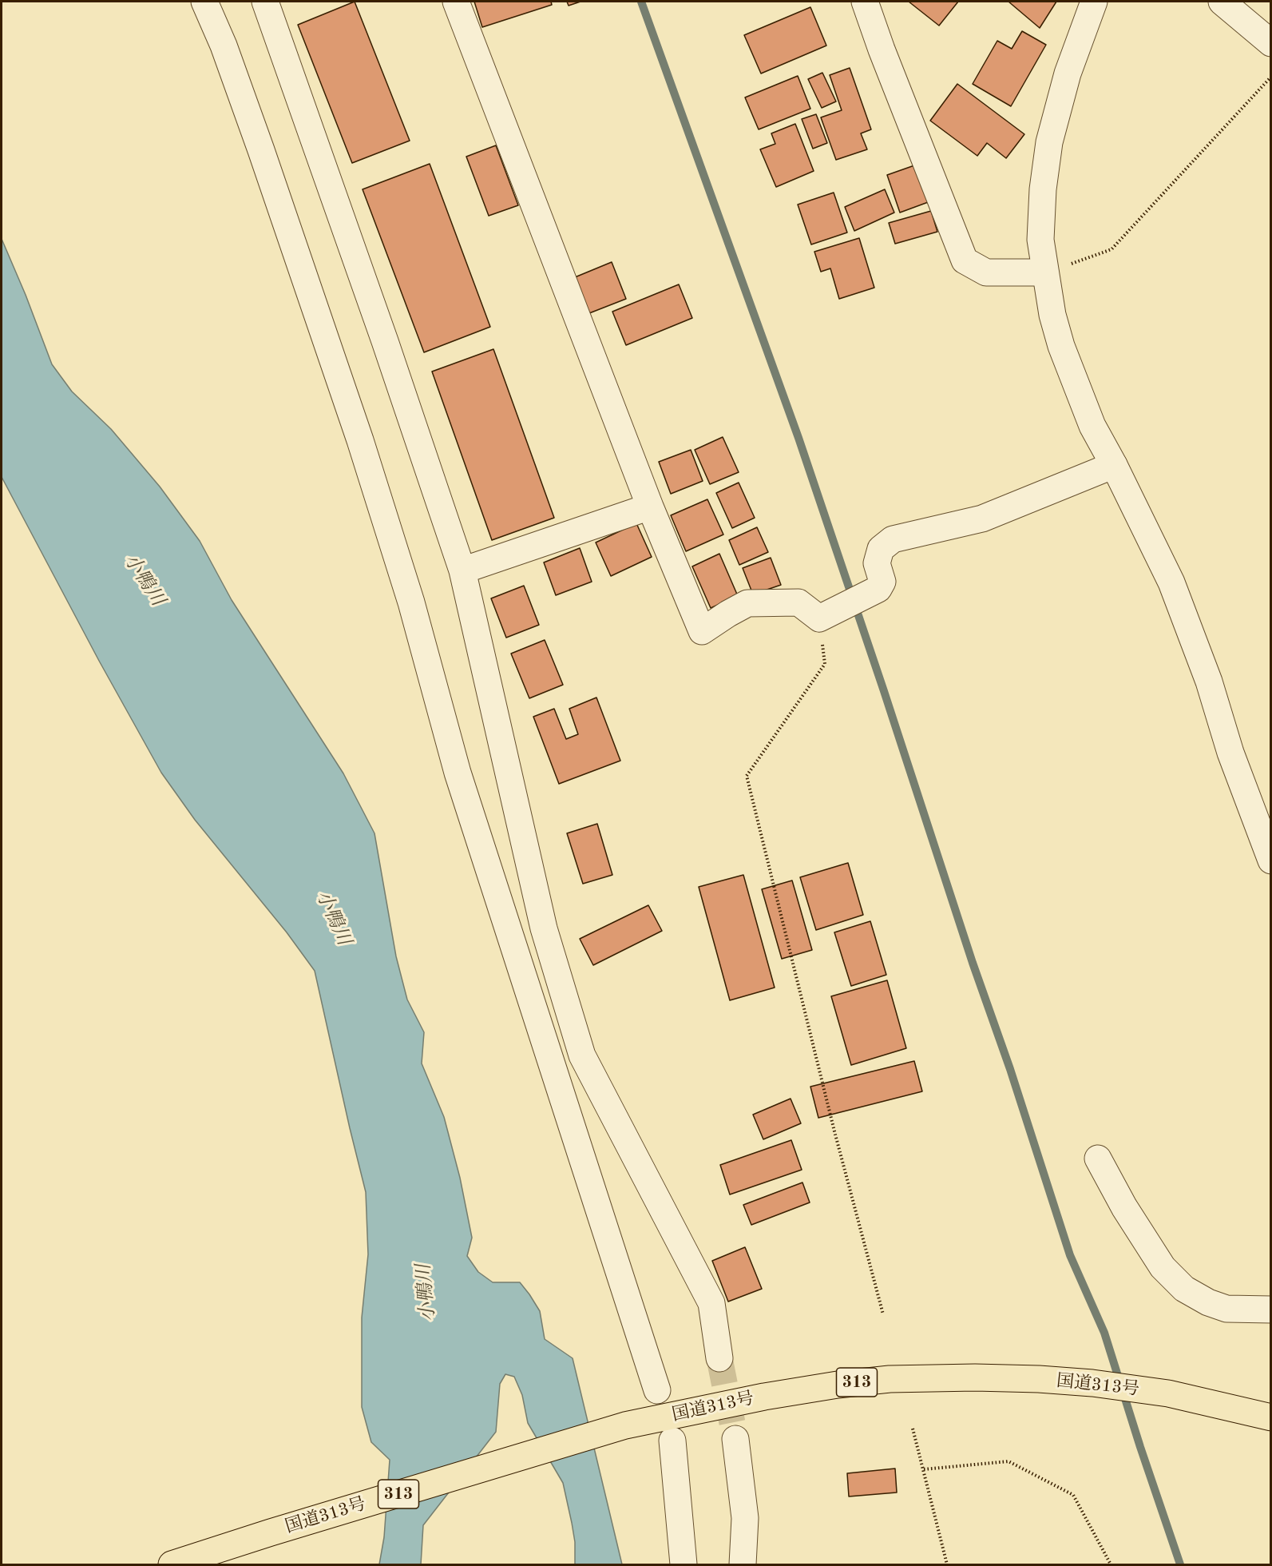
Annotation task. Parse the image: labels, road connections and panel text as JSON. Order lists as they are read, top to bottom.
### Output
{
  "streets": {
    "highway": ["313", "国道313号"]
  },
  "water": ["小鴨川"]
}
